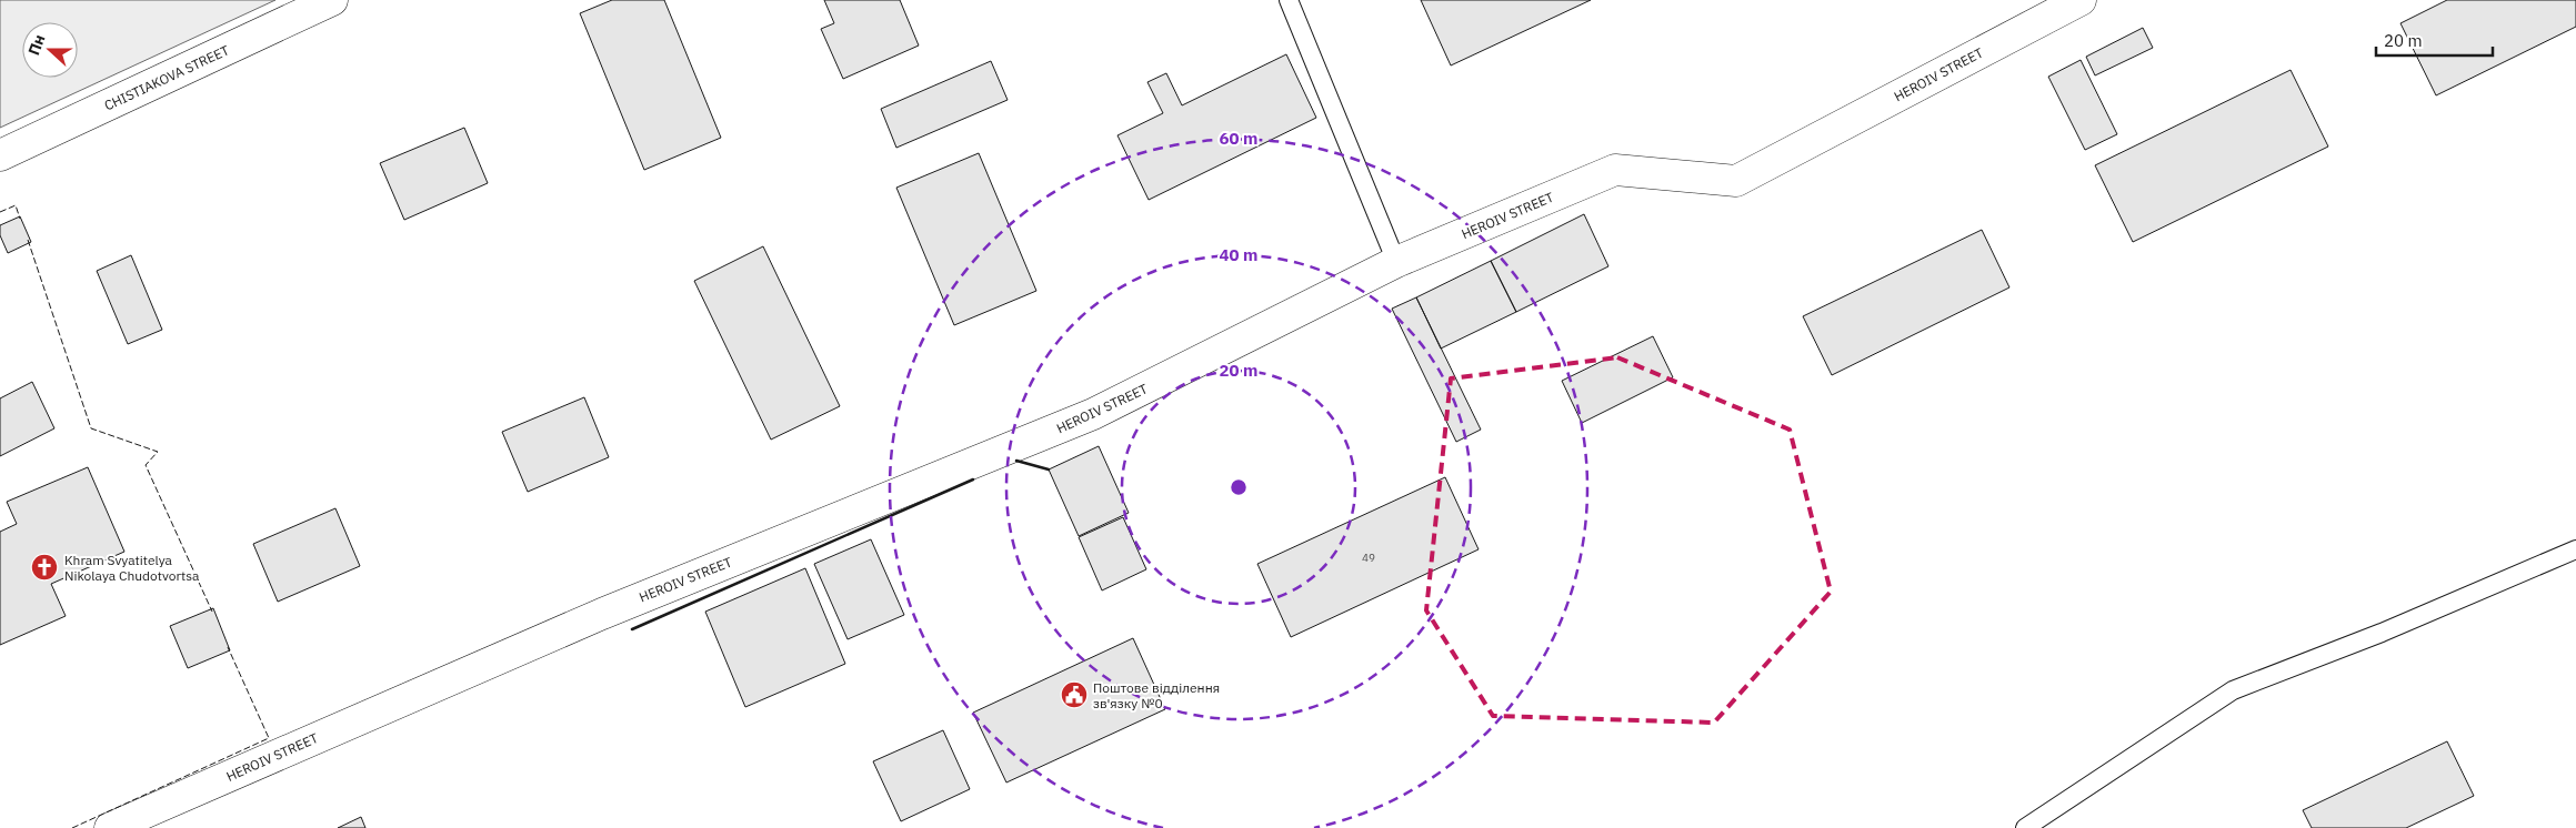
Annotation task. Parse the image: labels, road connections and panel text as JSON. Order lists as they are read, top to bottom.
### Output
{
  "streets": {
    "street": ["HEROIV STREET", "CHISTIAKOVA STREET"]
  },
  "places": {
    "church": ["Khram Svyatitelya Nikolaya Chudotvortsa"],
    "public building": ["Поштове відділення зв'язку №0"]
  },
  "house_numbers": ["49"],
  "scale_bar": "20 m",
  "north": "left",
  "rings": ["60 m", "40 m", "20 m"]
}
